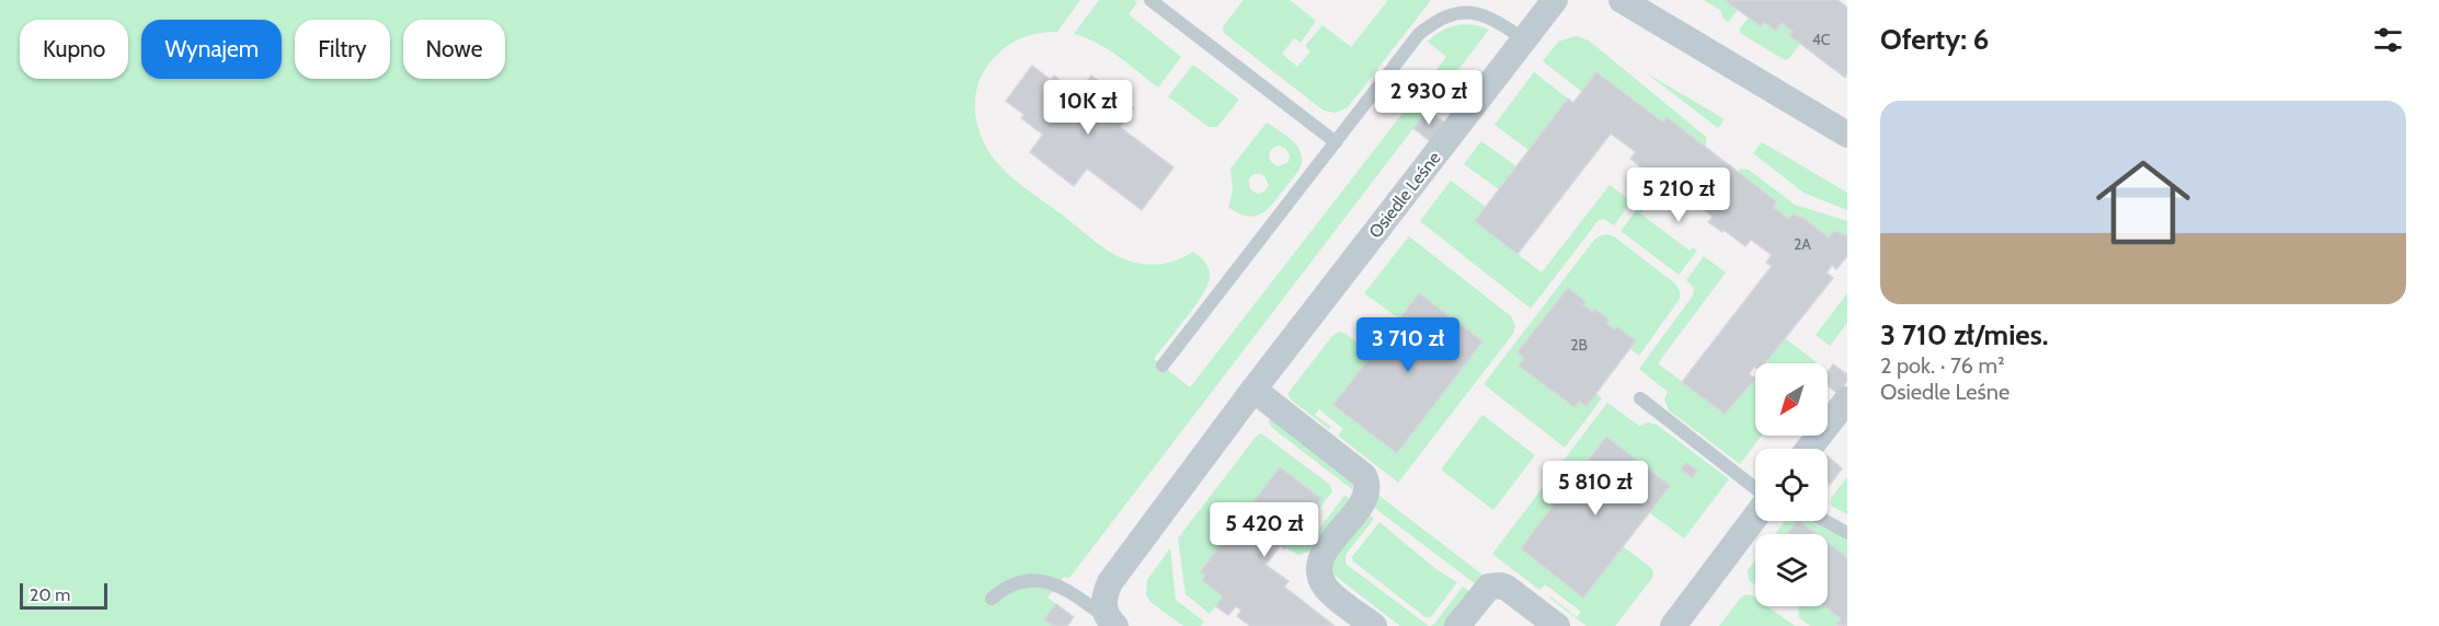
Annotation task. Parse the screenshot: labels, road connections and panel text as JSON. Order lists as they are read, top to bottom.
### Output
{
  "streets": {
    "street": ["Osiedle Leśne"]
  },
  "house_numbers": ["4C", "2A", "2B"],
  "scale_bar": "20 m",
  "north": "bottom left",
  "page": {
    "heading": "Oferty: 6",
    "chip": [
      "Kupno",
      "Wynajem",
      "Filtry",
      "Nowe"
    ],
    "price": [
      "2 930 zł",
      "10K zł",
      "5 210 zł",
      "3 710 zł",
      "5 810 zł",
      "5 420 zł"
    ],
    "list": [
      {
        "name": "3 710 zł/mies.",
        "note": "2 pok. · 76 m² · Osiedle Leśne"
      }
    ],
    "scale": "20 m"
  }
}
